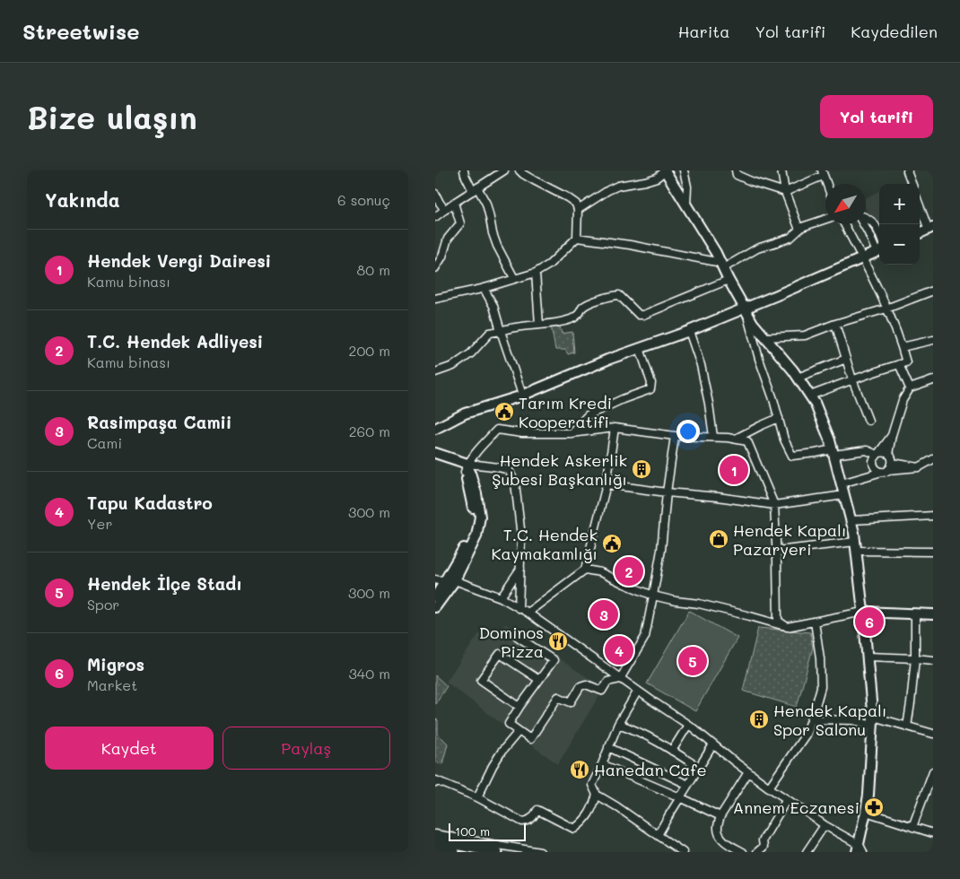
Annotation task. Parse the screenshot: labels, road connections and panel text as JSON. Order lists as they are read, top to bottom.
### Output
{
  "places": {
    "public building": ["Tarım Kredi Kooperatifi", "T.C. Hendek Kaymakamlığı"],
    "building": ["Hendek Askerlik Şubesi Başkanlığı", "Hendek Kapalı Spor Salonu"],
    "shop": ["Hendek Kapalı Pazaryeri"],
    "restaurant": ["Dominos Pizza", "Hanedan Cafe"],
    "pharmacy": ["Annem Eczanesi"]
  },
  "scale_bar": "100 m",
  "north": "bottom left",
  "page": {
    "header": "Streetwise",
    "nav": ["Harita", "Yol tarifi", "Kaydedilen"],
    "buttons": [
      "Yol tarifi",
      ["Kaydet", "Paylaş"]
    ],
    "title": "Bize ulaşın",
    "heading": ["Yakında", "6 sonuç"],
    "map_buttons": ["+", "−"],
    "list": [
      {
        "mark": "1",
        "name": "Hendek Vergi Dairesi",
        "note": "Kamu binası",
        "value": "80 m"
      },
      {
        "mark": "2",
        "name": "T.C. Hendek Adliyesi",
        "note": "Kamu binası",
        "value": "200 m"
      },
      {
        "mark": "3",
        "name": "Rasimpaşa Camii",
        "note": "Cami",
        "value": "260 m"
      },
      {
        "mark": "4",
        "name": "Tapu Kadastro",
        "note": "Yer",
        "value": "300 m"
      },
      {
        "mark": "5",
        "name": "Hendek İlçe Stadı",
        "note": "Spor",
        "value": "300 m"
      },
      {
        "mark": "6",
        "name": "Migros",
        "note": "Market",
        "value": "340 m"
      }
    ],
    "pins": [
      "1",
      "2",
      "3",
      "6",
      "4",
      "5"
    ],
    "scale": "100 m"
  }
}
